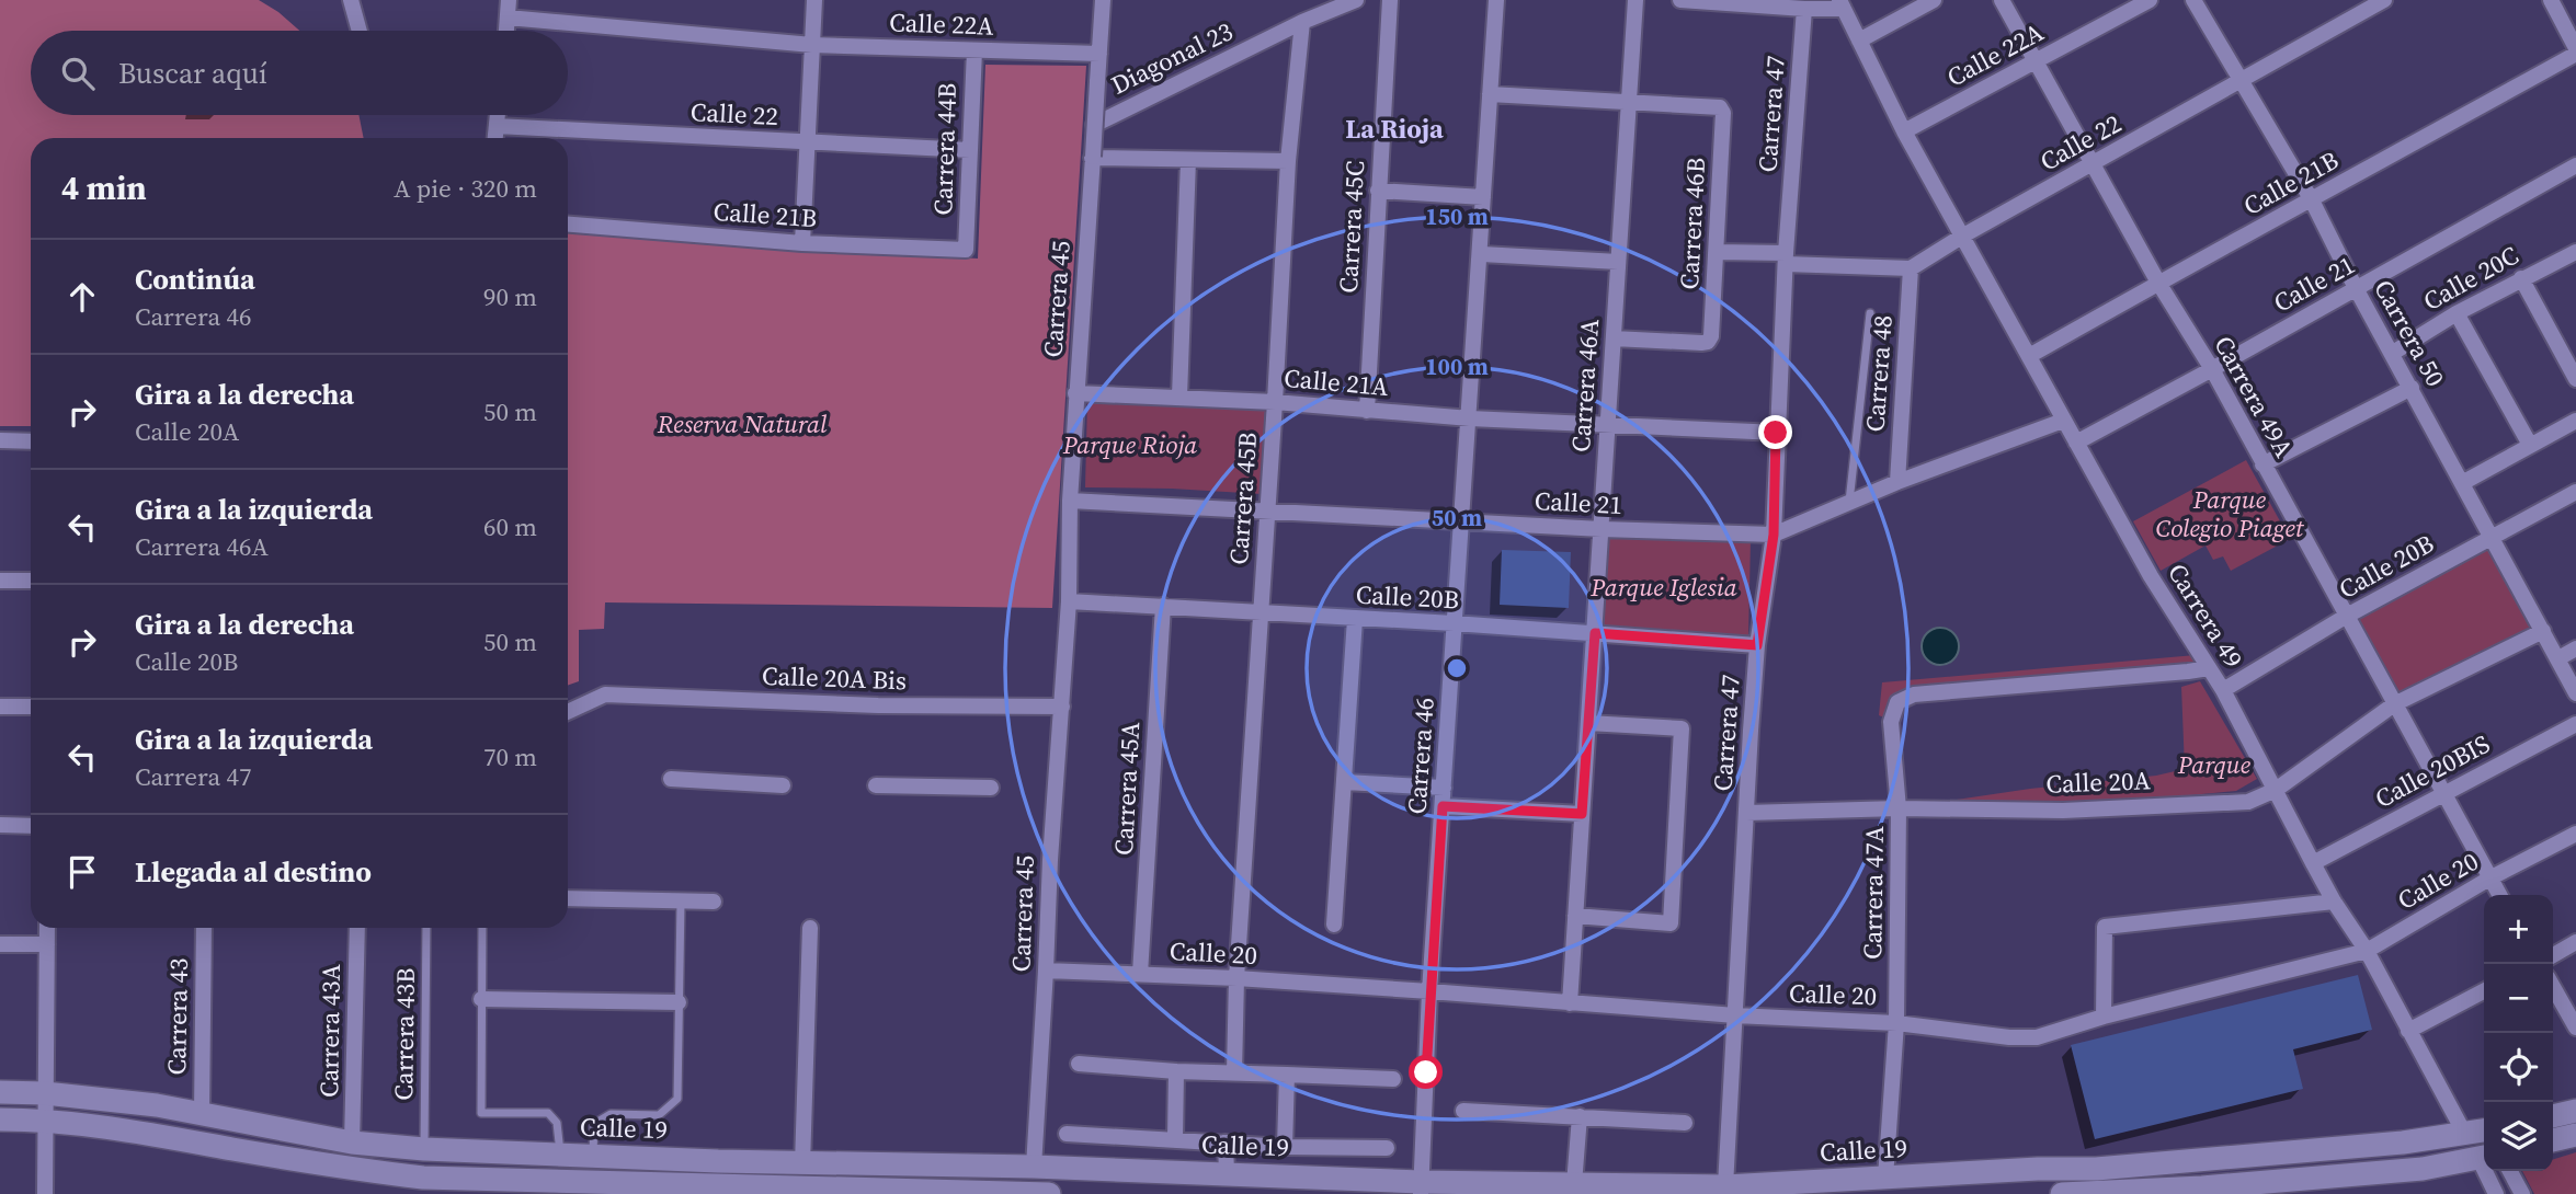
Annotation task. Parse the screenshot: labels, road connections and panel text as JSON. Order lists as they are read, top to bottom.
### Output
{
  "streets": {
    "main road": ["Calle 19"],
    "street": [
      "Calle 22A",
      "Diagonal 23",
      "Calle 22",
      "Carrera 47",
      "Carrera 44B",
      "Calle 21B",
      "Carrera 46B",
      "Carrera 45C",
      "Calle 20C",
      "Calle 21",
      "Carrera 45",
      "Carrera 50",
      "Carrera 48",
      "Calle 21A",
      "Carrera 46A",
      "Carrera 49A",
      "Carrera 45B",
      "Calle 20B",
      "Carrera 49",
      "Calle 20A Bis",
      "Carrera 46",
      "Calle 20BIS",
      "Calle 20A",
      "Carrera 45A",
      "Calle 20",
      "Carrera 47A",
      "Carrera 43",
      "Carrera 43A"
    ],
    "lane": ["Carrera 43B"]
  },
  "crossings": [
    ["Calle 22A", "Carrera 44B"],
    ["Calle 22A", "Carrera 45"],
    ["Calle 22A", "Carrera 49A"],
    ["Calle 22A", "Carrera 49"],
    ["Diagonal 23", "Carrera 45B"],
    ["Calle 22", "Carrera 44B"],
    ["Calle 22", "Carrera 50"],
    ["Calle 22", "Carrera 48"],
    ["Calle 22", "Carrera 49A"],
    ["Calle 22", "Carrera 49"],
    ["Carrera 47", "Calle 21"],
    ["Carrera 47", "Calle 21A"],
    ["Carrera 47", "Calle 20B"],
    ["Carrera 47", "Calle 20A"],
    ["Carrera 47", "Calle 20"],
    ["Carrera 47", "Calle 19"],
    ["Carrera 44B", "Calle 21B"],
    ["Calle 21B", "Carrera 50"],
    ["Calle 21B", "Carrera 49A"],
    ["Calle 21B", "Carrera 49"],
    ["Carrera 46B", "Carrera 46A"],
    ["Carrera 45C", "Calle 21A"],
    ["Calle 20C", "Carrera 50"],
    ["Calle 21", "Carrera 45"],
    ["Calle 21", "Carrera 50"],
    ["Calle 21", "Carrera 48"],
    ["Calle 21", "Carrera 46A"],
    ["Calle 21", "Carrera 49A"],
    ["Calle 21", "Carrera 45B"],
    ["Calle 21", "Carrera 49"],
    ["Calle 21", "Carrera 46"],
    ["Carrera 45", "Calle 21A"],
    ["Carrera 45", "Calle 20B"],
    ["Carrera 45", "Calle 20A Bis"],
    ["Carrera 45", "Calle 20"],
    ["Carrera 45", "Calle 19"],
    ["Carrera 50", "Calle 20B"],
    ["Carrera 50", "Calle 20A"],
    ["Calle 21A", "Carrera 46A"],
    ["Calle 21A", "Carrera 45B"],
    ["Calle 21A", "Carrera 46"],
    ["Carrera 46A", "Calle 20B"],
    ["Carrera 46A", "Calle 20"],
    ["Carrera 49A", "Calle 20B"],
    ["Carrera 49A", "Calle 20BIS"],
    ["Carrera 49A", "Calle 20A"],
    ["Carrera 49A", "Calle 20"],
    ["Carrera 45B", "Calle 20B"],
    ["Carrera 45B", "Calle 20"],
    ["Calle 20B", "Carrera 49"],
    ["Calle 20B", "Carrera 46"],
    ["Calle 20B", "Carrera 45A"],
    ["Carrera 49", "Calle 20BIS"],
    ["Carrera 49", "Calle 20A"],
    ["Carrera 49", "Calle 20"],
    ["Carrera 49", "Carrera 47A"],
    ["Carrera 49", "Calle 19"],
    ["Carrera 46", "Calle 20"],
    ["Carrera 46", "Calle 19"],
    ["Calle 20A", "Carrera 47A"],
    ["Carrera 45A", "Calle 20"],
    ["Calle 20", "Carrera 47A"],
    ["Carrera 47A", "Calle 19"],
    ["Carrera 43", "Calle 19"],
    ["Carrera 43A", "Calle 19"],
    ["Carrera 43B", "Calle 19"]
  ],
  "districts": ["La Rioja"],
  "parks": [
    "Reserva Natural",
    "Parque Rioja",
    "Parque Colegio Piaget",
    "Parque Iglesia",
    "Parque"
  ],
  "page": {
    "search": "Buscar aquí",
    "heading": ["4 min", "A pie · 320 m"],
    "list": [
      ["Continúa", "Carrera 46", "90 m"],
      ["Gira a la derecha", "Calle 20A", "50 m"],
      ["Gira a la izquierda", "Carrera 46A", "60 m"],
      ["Gira a la derecha", "Calle 20B", "50 m"],
      ["Gira a la izquierda", "Carrera 47", "70 m"],
      "Llegada al destino"
    ],
    "map_buttons": ["+", "−"]
  },
  "rings": ["150 m", "100 m", "50 m"]
}
